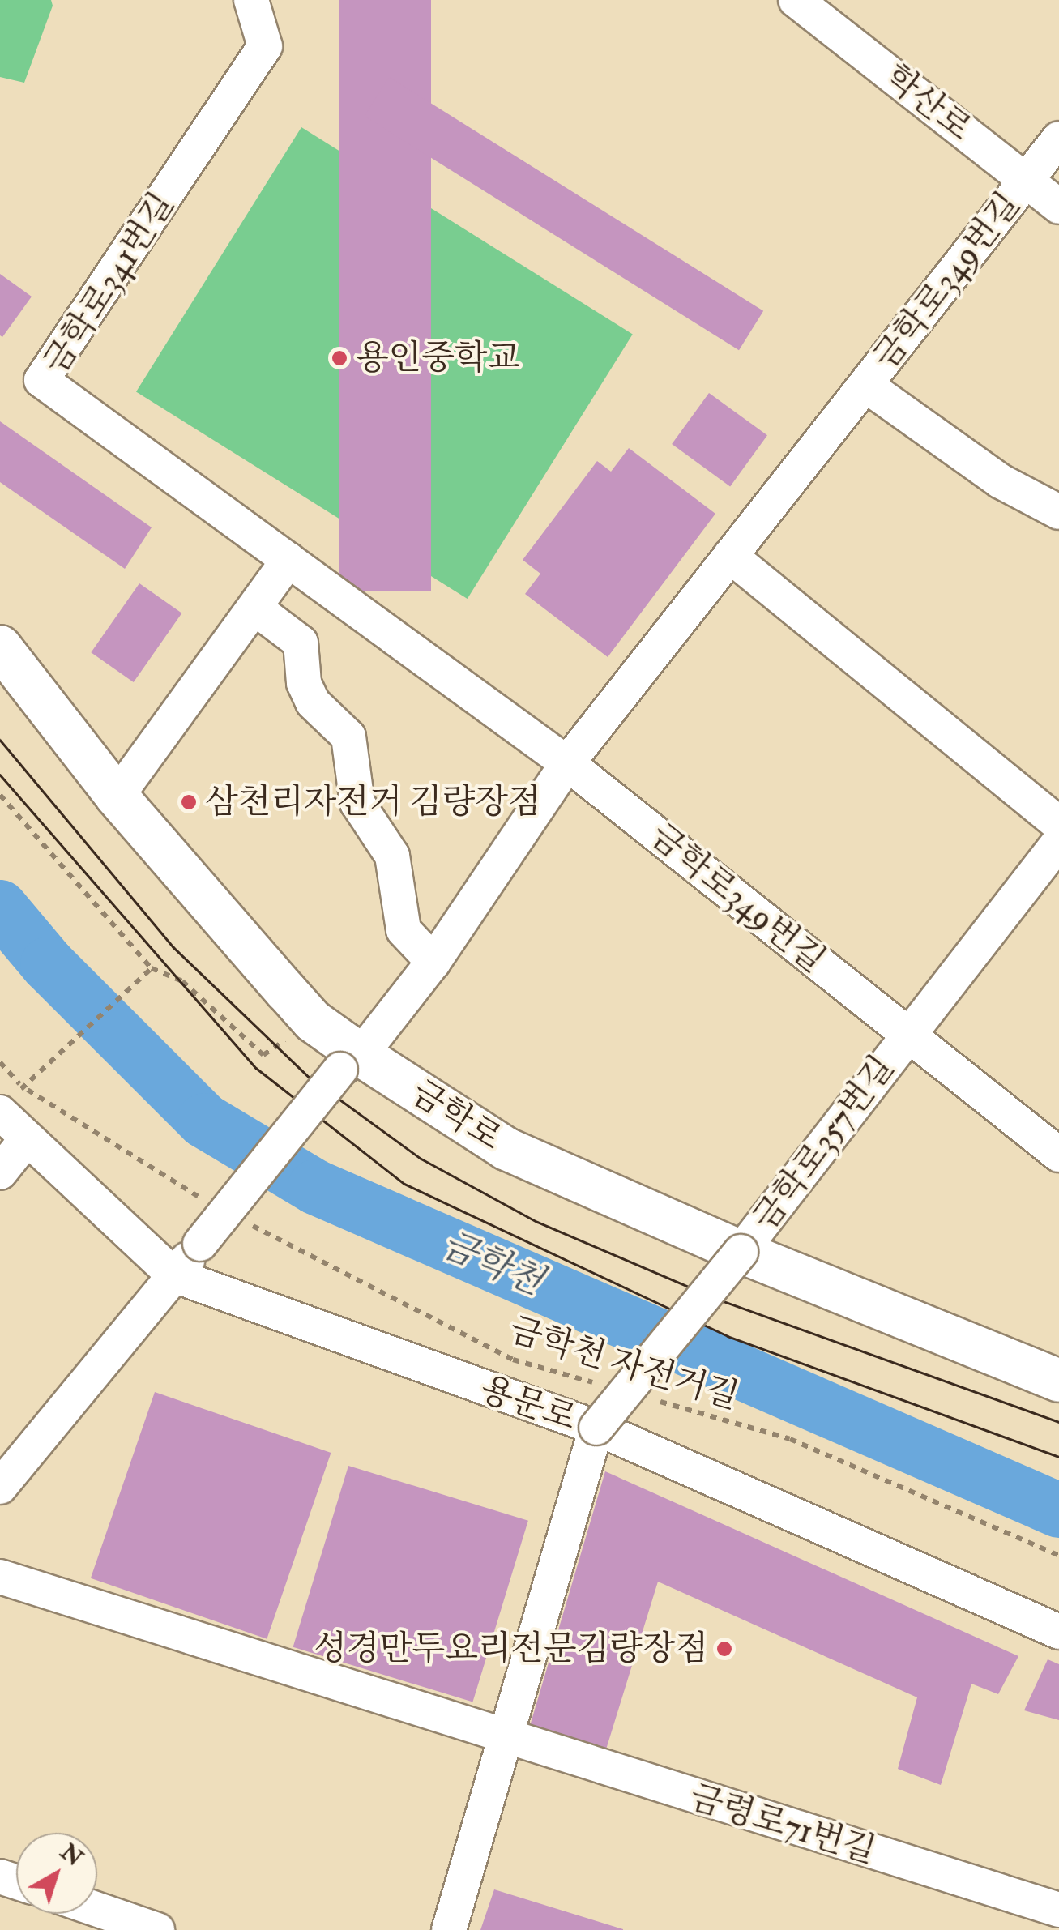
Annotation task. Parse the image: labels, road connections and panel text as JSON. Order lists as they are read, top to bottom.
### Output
{
  "streets": {
    "main road": ["금학로"],
    "street": [
      "학산로",
      "금학로349번길",
      "금학로341번길",
      "금학로357번길",
      "용문로",
      "금령로71번길"
    ],
    "path": ["금학천 자전거길"]
  },
  "crossings": [
    ["학산로", "금학로349번길"],
    ["금학로349번길", "금학로"],
    ["금학로349번길", "금학로357번길"],
    ["금학로349번길", "용문로"],
    ["금학로", "금학로357번길"],
    ["금학로357번길", "용문로"]
  ],
  "water": ["금학천"],
  "places": ["용인중학교", "삼천리자전거 김량장점", "성경만두요리전문김량장점"],
  "north": "top right"
}
